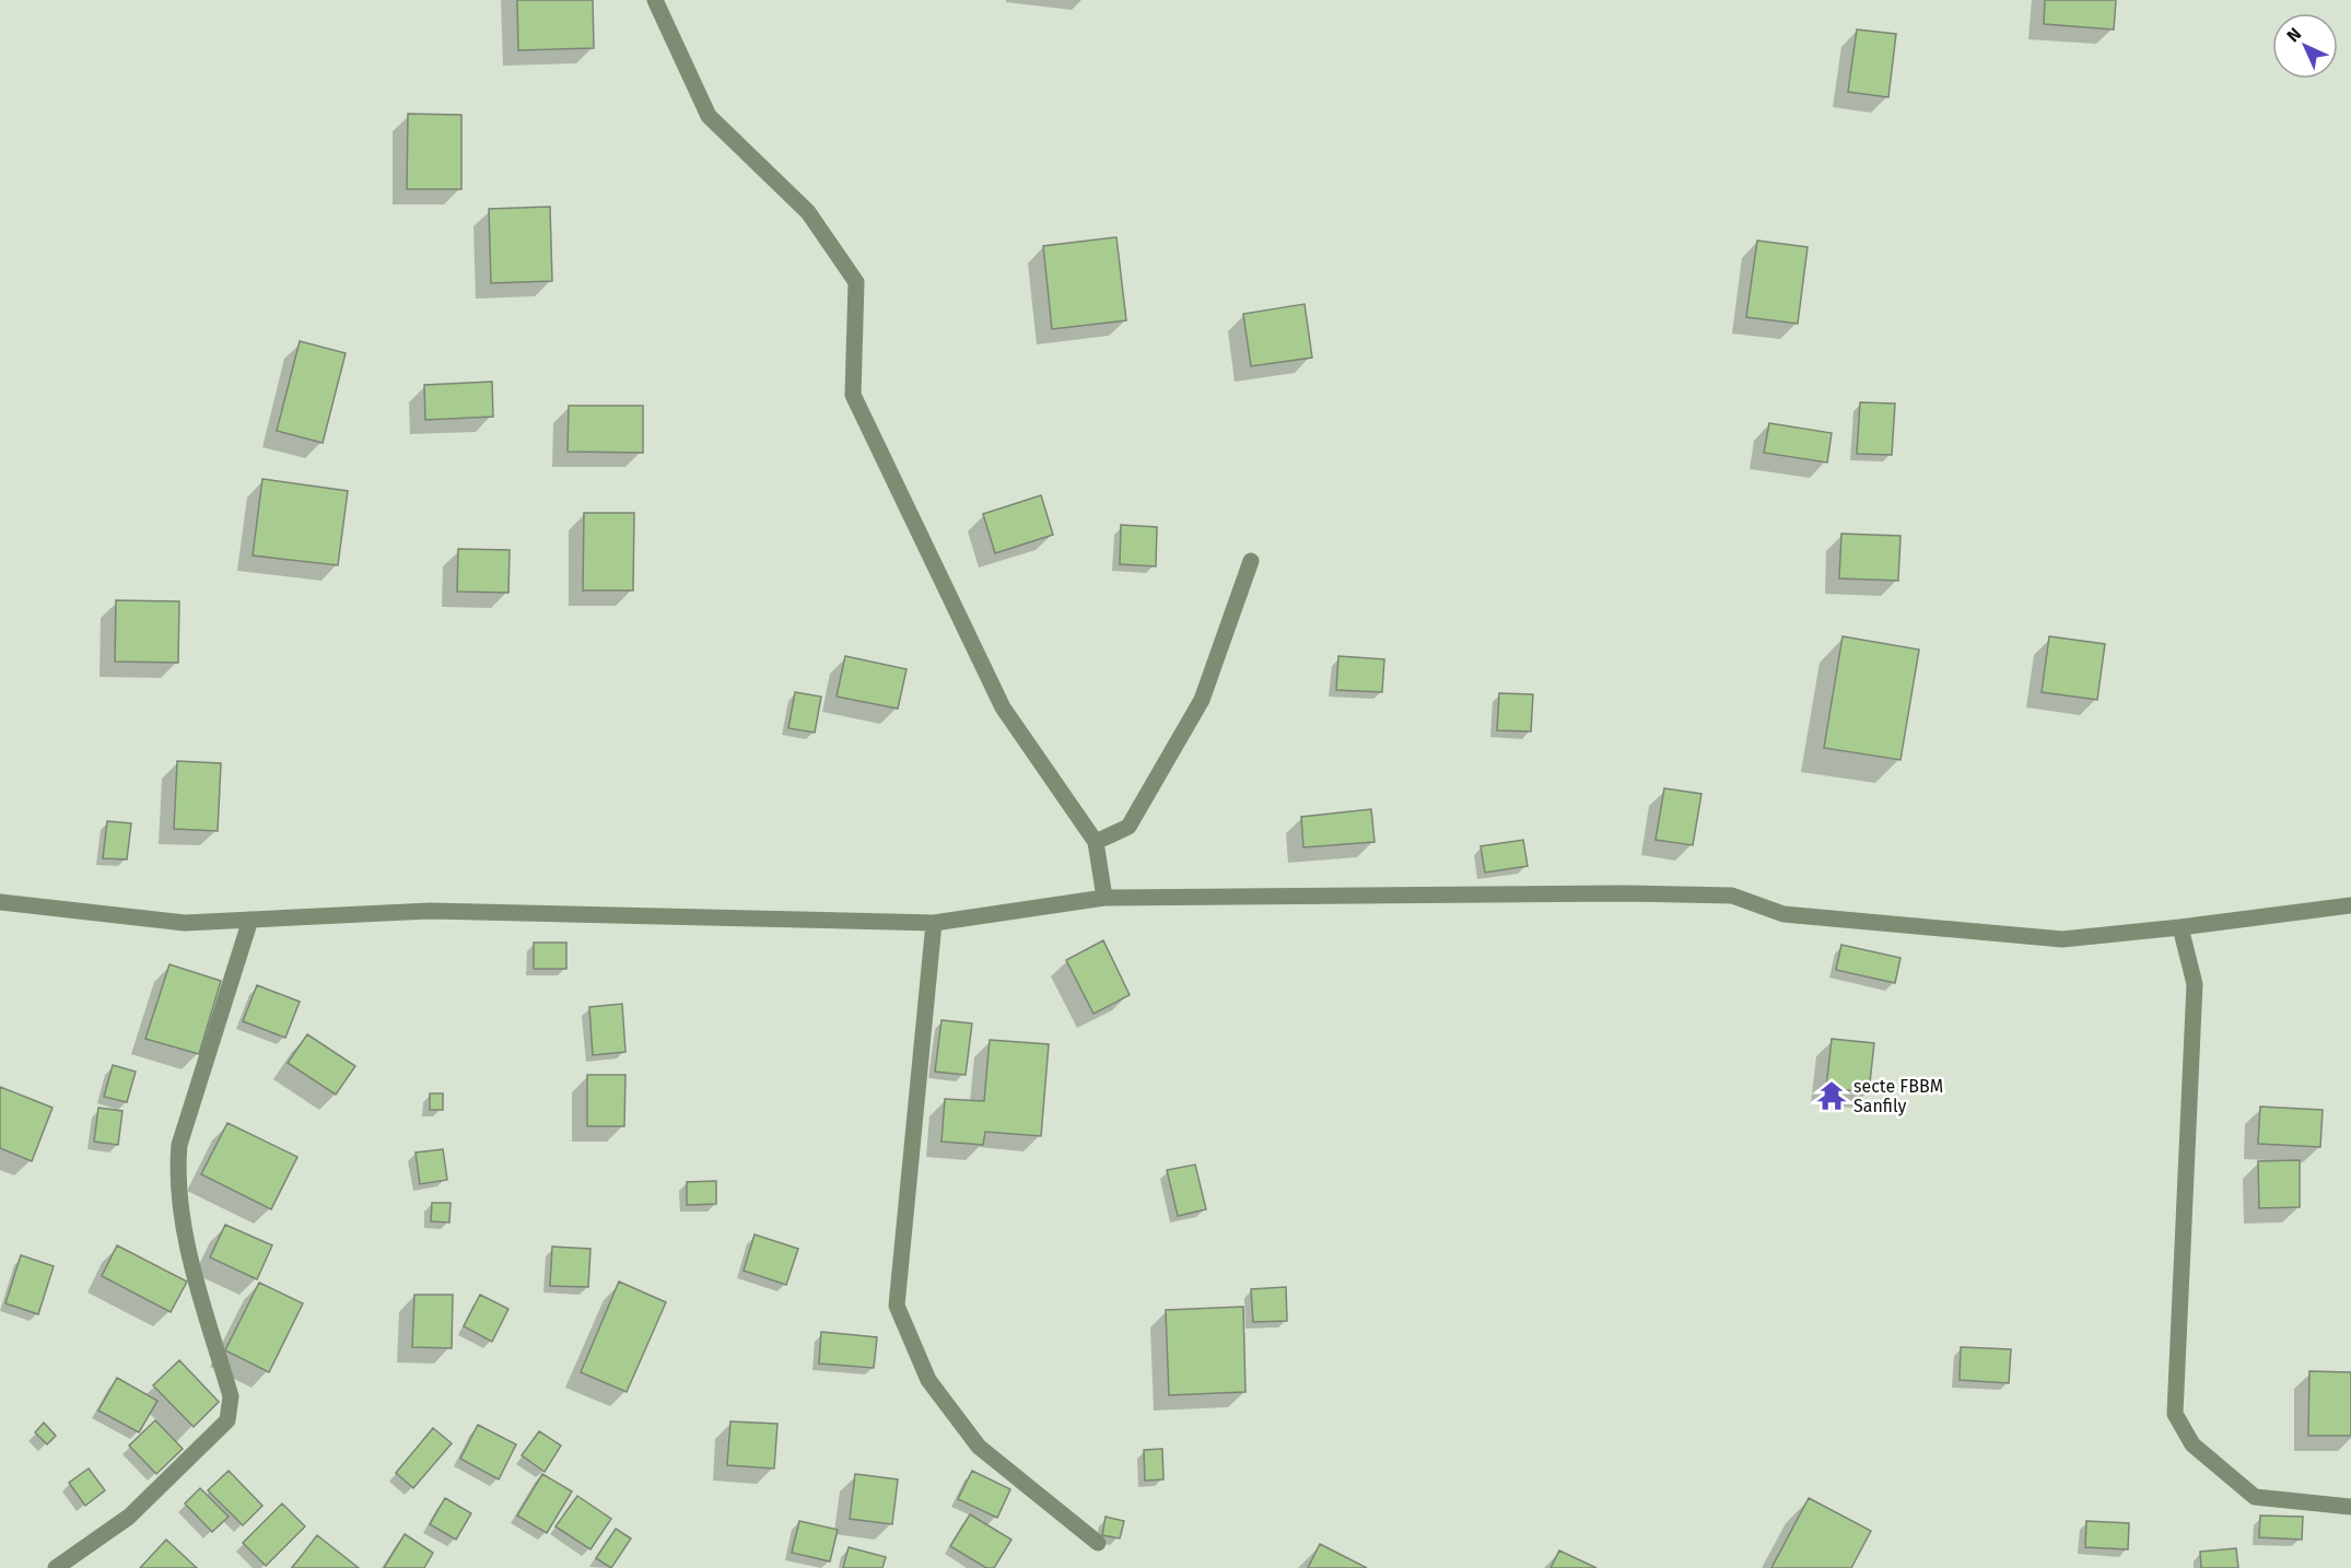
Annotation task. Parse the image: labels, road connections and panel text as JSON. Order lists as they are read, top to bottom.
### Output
{
  "places": {
    "temple": ["secte FBBM Sanfily"]
  },
  "north": "top left"
}
